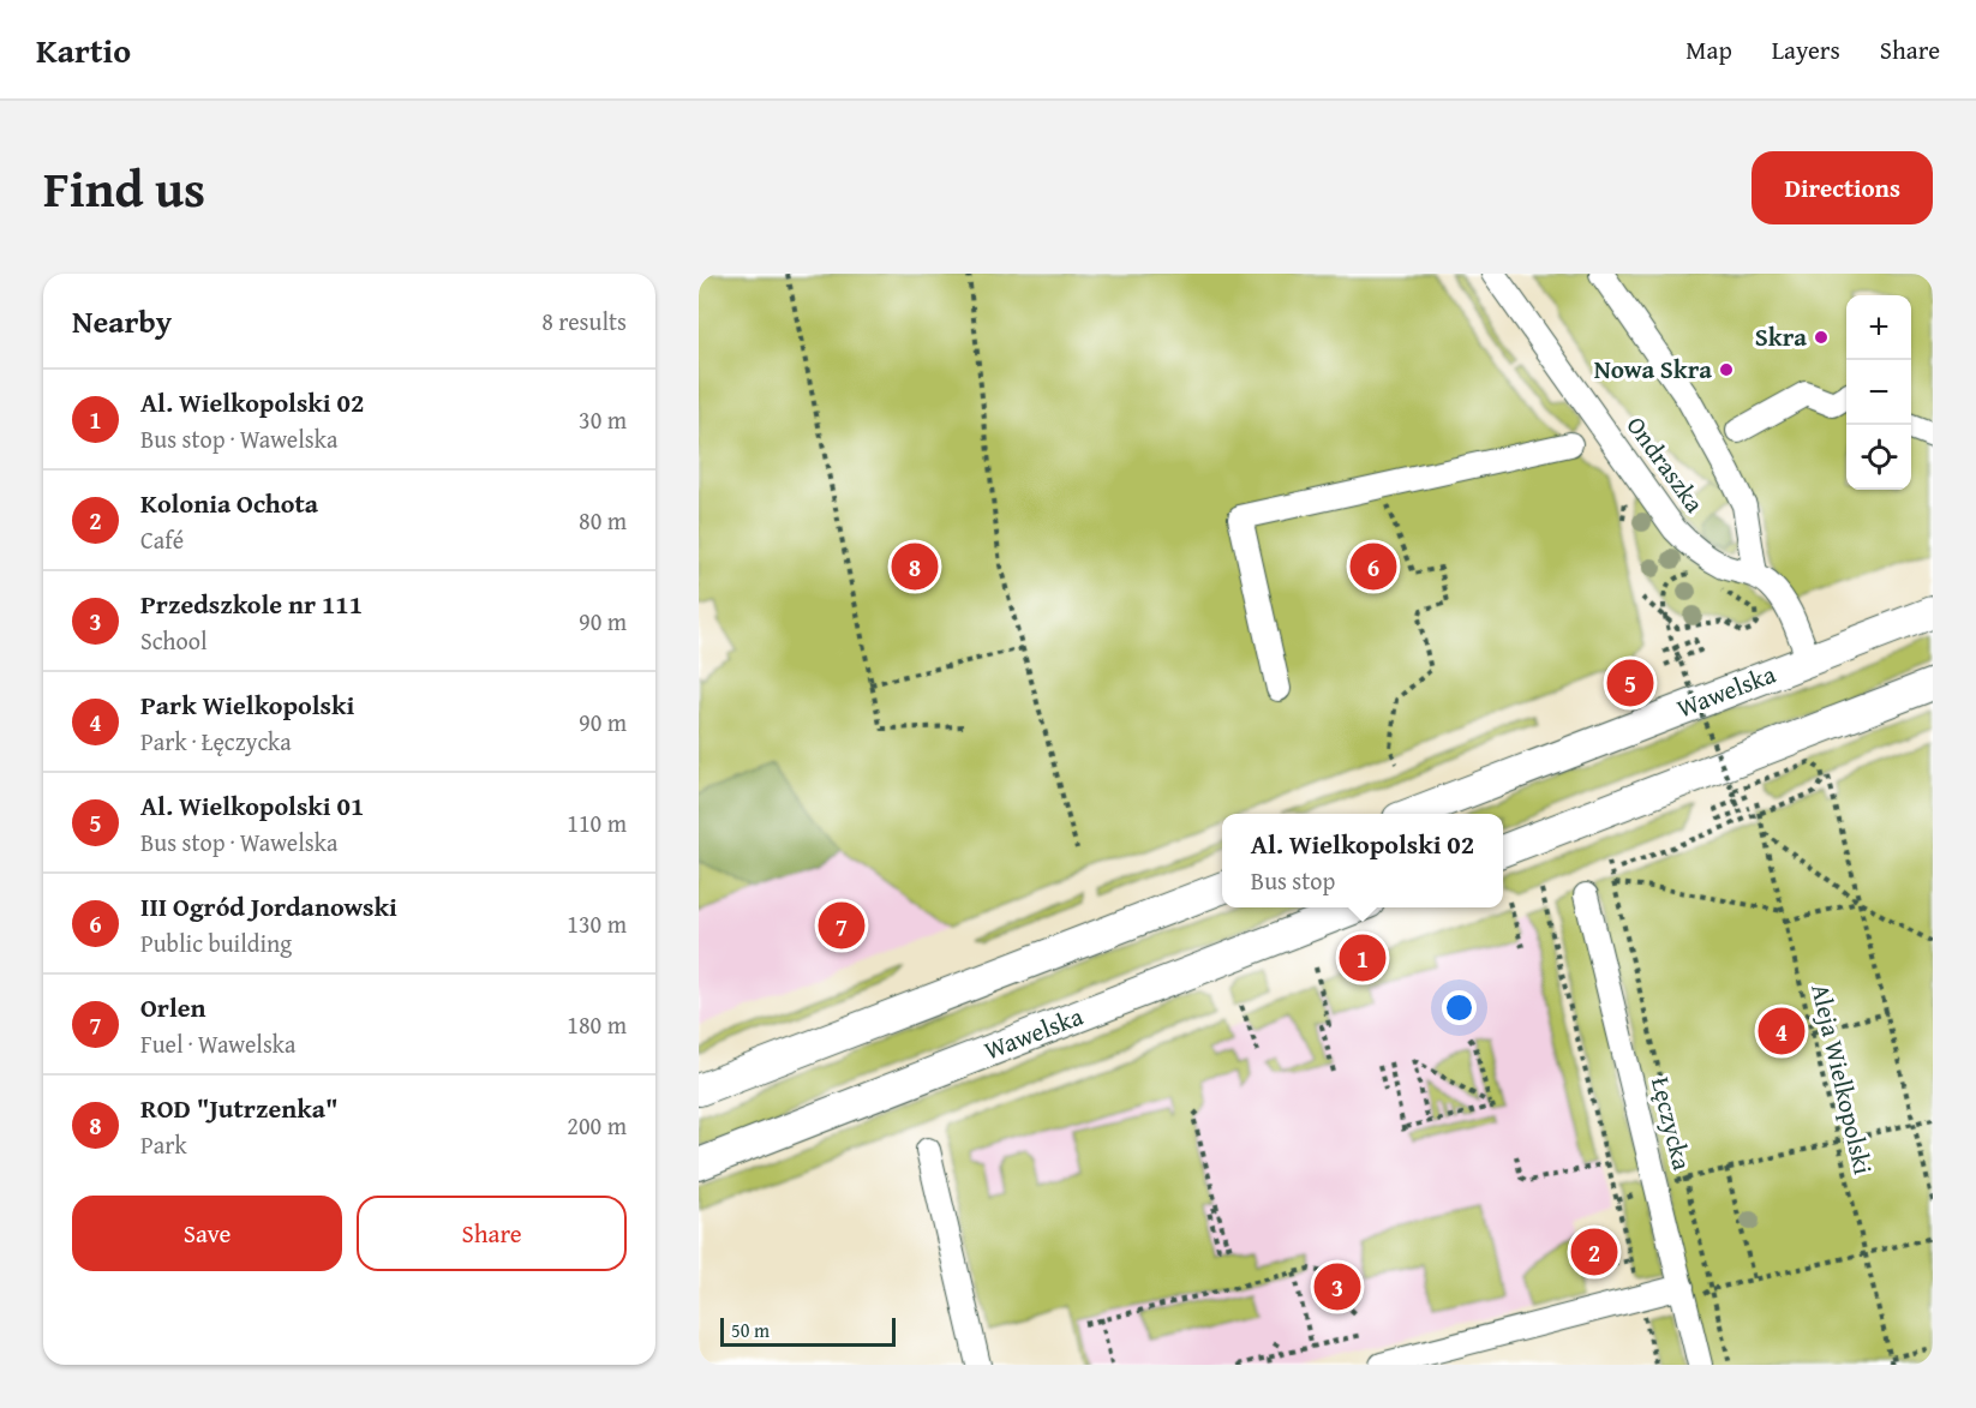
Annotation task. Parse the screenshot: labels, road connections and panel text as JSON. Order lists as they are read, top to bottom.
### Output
{
  "streets": {
    "main road": ["Wawelska"],
    "street": ["Ondraszka", "Łęczycka"],
    "path": ["Aleja Wielkopolski"]
  },
  "crossings": [
    ["Ondraszka", "Wawelska"]
  ],
  "places": ["Skra", "Nowa Skra"],
  "scale_bar": "50 m",
  "page": {
    "header": "Kartio",
    "nav": ["Map", "Layers", "Share"],
    "title": "Find us",
    "buttons": [
      "Directions",
      ["Save", "Share"]
    ],
    "heading": ["Nearby", "8 results"],
    "map_buttons": ["+", "−"],
    "list": [
      {
        "mark": "1",
        "name": "Al. Wielkopolski 02",
        "note": "Bus stop · Wawelska",
        "value": "30 m"
      },
      {
        "mark": "2",
        "name": "Kolonia Ochota",
        "note": "Café",
        "value": "80 m"
      },
      {
        "mark": "3",
        "name": "Przedszkole nr 111",
        "note": "School",
        "value": "90 m"
      },
      {
        "mark": "4",
        "name": "Park Wielkopolski",
        "note": "Park · Łęczycka",
        "value": "90 m"
      },
      {
        "mark": "5",
        "name": "Al. Wielkopolski 01",
        "note": "Bus stop · Wawelska",
        "value": "110 m"
      },
      {
        "mark": "6",
        "name": "III Ogród Jordanowski",
        "note": "Public building",
        "value": "130 m"
      },
      {
        "mark": "7",
        "name": "Orlen",
        "note": "Fuel · Wawelska",
        "value": "180 m"
      },
      {
        "mark": "8",
        "name": "ROD \"Jutrzenka\"",
        "note": "Park",
        "value": "200 m"
      }
    ],
    "pins": [
      "6",
      "8",
      "5",
      "7",
      "1",
      "4",
      "2",
      "3"
    ],
    "popup": ["Al. Wielkopolski 02", "Bus stop"],
    "scale": "50 m"
  }
}
